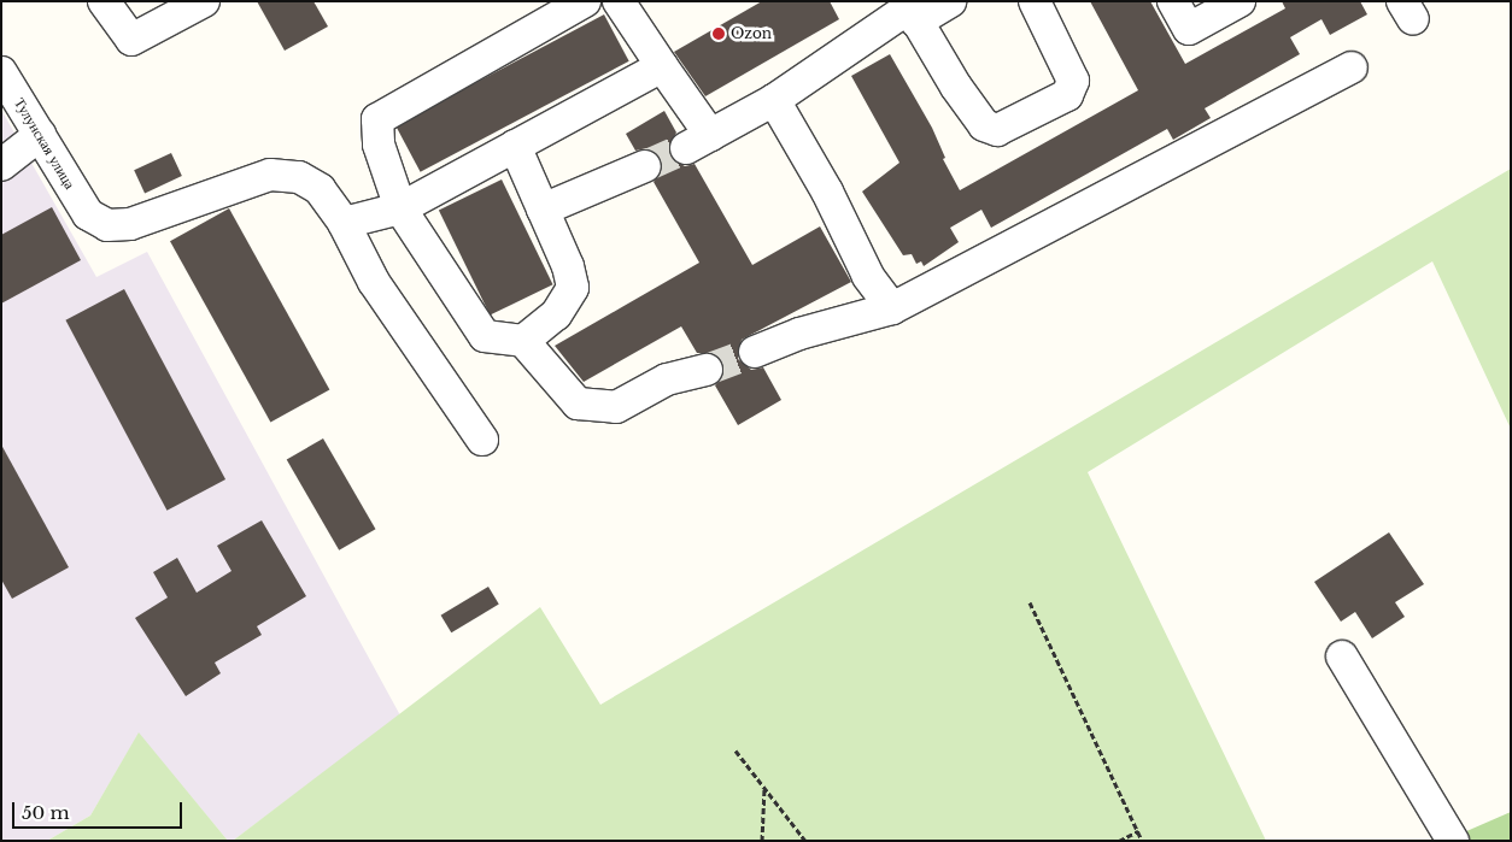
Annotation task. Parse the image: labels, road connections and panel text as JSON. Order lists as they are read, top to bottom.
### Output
{
  "streets": {
    "street": ["Тулунская улица"]
  },
  "places": ["Ozon"],
  "scale_bar": "50 m"
}
